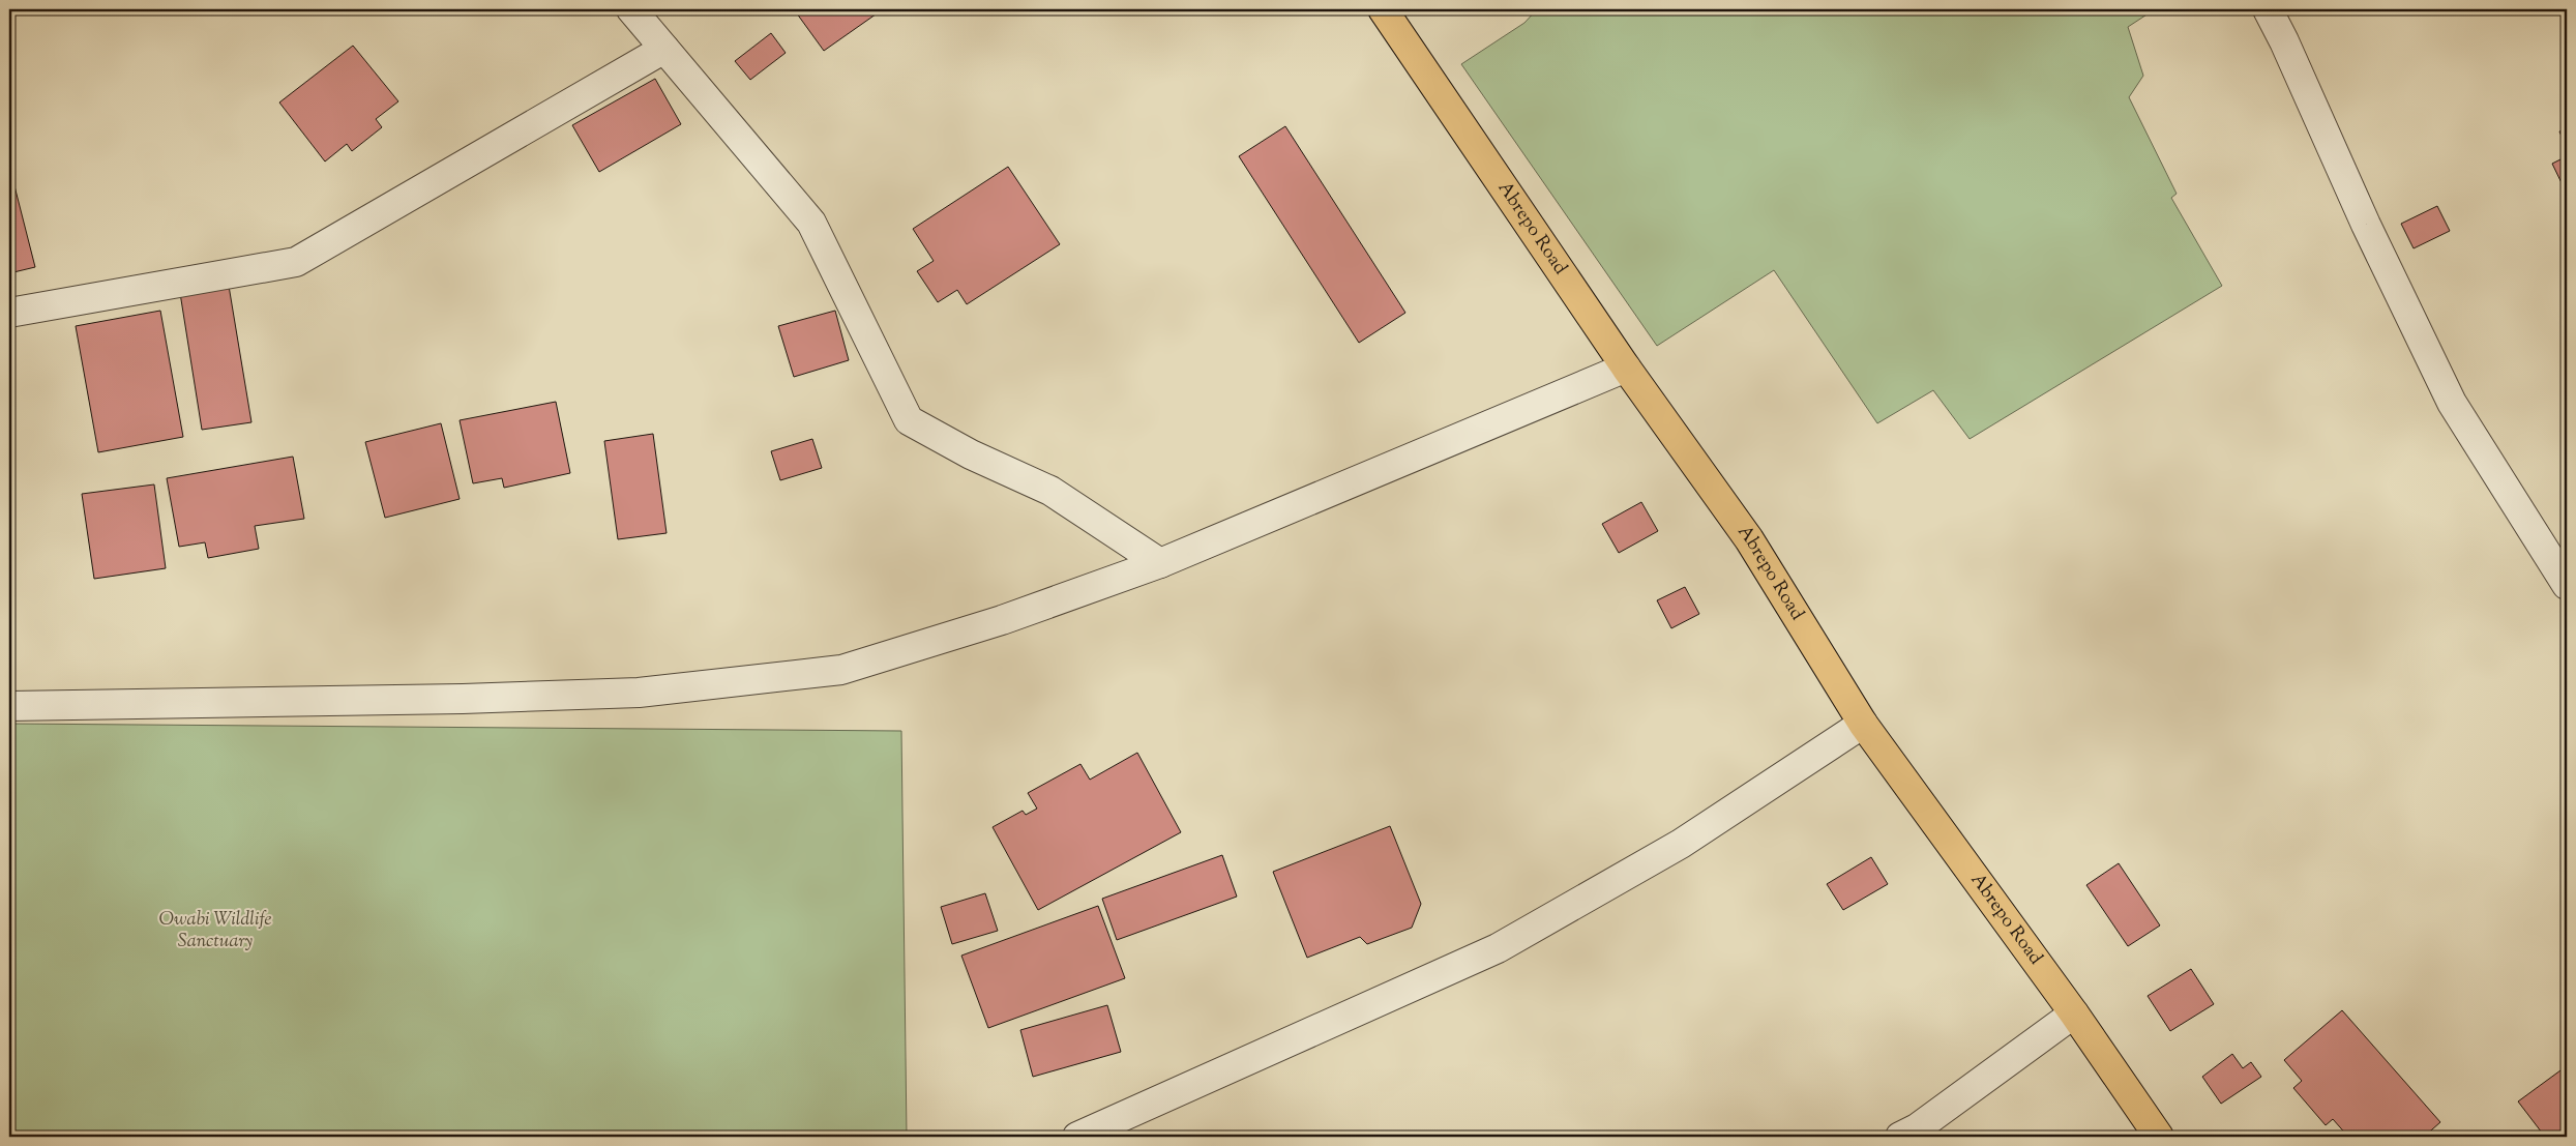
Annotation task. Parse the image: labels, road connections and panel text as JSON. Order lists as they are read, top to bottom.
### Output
{
  "streets": {
    "main road": ["Abrepo Road"]
  },
  "parks": ["Owabi Wildlife Sanctuary"]
}
